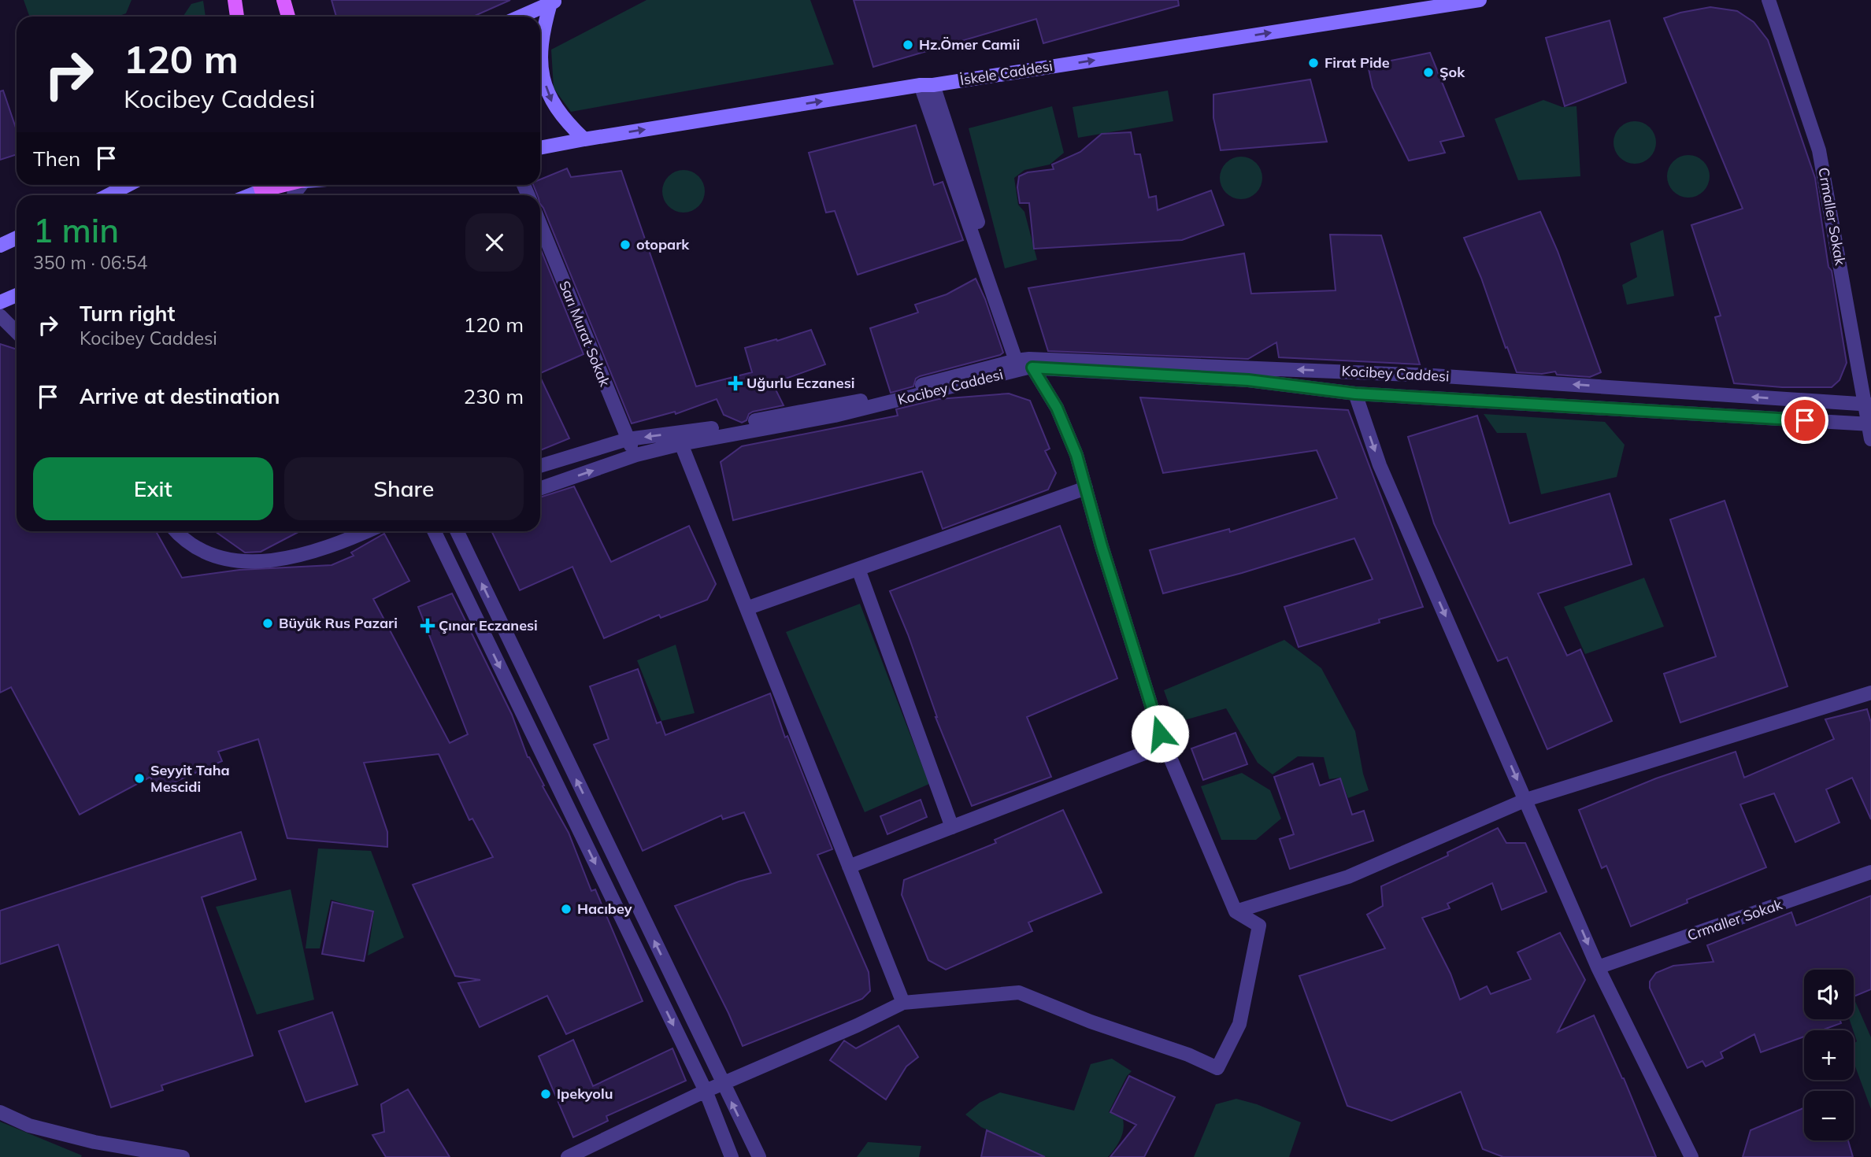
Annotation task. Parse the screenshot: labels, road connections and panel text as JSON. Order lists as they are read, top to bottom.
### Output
{
  "streets": {
    "main road": ["İskele Caddesi"],
    "street": ["Crmaller Sokak", "Sarı Murat Sokak", "Kocibey Caddesi"]
  },
  "crossings": [
    ["Crmaller Sokak", "Kocibey Caddesi"],
    ["Sarı Murat Sokak", "Kocibey Caddesi"]
  ],
  "one_way": ["İskele Caddesi"],
  "places": {
    "other": [
      "Hz.Ömer Camii",
      "Firat Pide",
      "Şok",
      "otopark",
      "Büyük Rus Pazari",
      "Seyyit Taha Mescidi",
      "Hacıbey",
      "Ipekyolu"
    ],
    "health": ["Uğurlu Eczanesi", "Çınar Eczanesi"]
  },
  "page": {
    "turn": ["120 m", "Kocibey Caddesi"],
    "then": "Then",
    "heading": ["1 min", "350 m · 06:54"],
    "list": [
      {
        "name": "Turn right",
        "note": "Kocibey Caddesi",
        "value": "120 m"
      },
      {
        "name": "Arrive at destination",
        "value": "230 m"
      }
    ],
    "buttons": ["Exit", "Share"],
    "map_buttons": ["+", "−"]
  }
}
